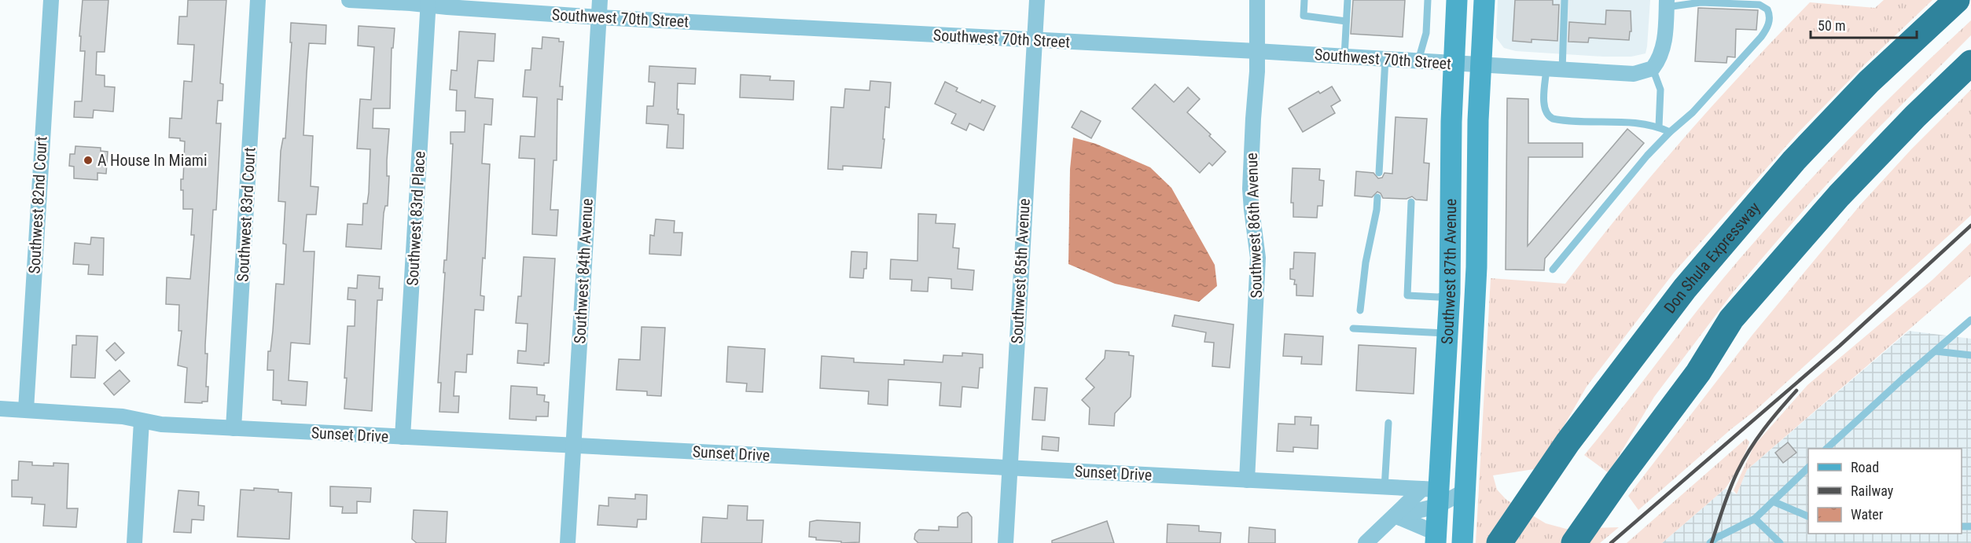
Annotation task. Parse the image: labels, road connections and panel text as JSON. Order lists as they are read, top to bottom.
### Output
{
  "streets": {
    "highway": ["Don Shula Expressway"],
    "main road": ["Southwest 87th Avenue"],
    "street": [
      "Southwest 70th Street",
      "Southwest 82nd Court",
      "Southwest 83rd Court",
      "Southwest 83rd Place",
      "Southwest 86th Avenue",
      "Southwest 84th Avenue",
      "Southwest 85th Avenue",
      "Sunset Drive"
    ]
  },
  "crossings": [
    ["Southwest 70th Street", "Southwest 83rd Place"],
    ["Southwest 70th Street", "Southwest 86th Avenue"],
    ["Southwest 70th Street", "Southwest 84th Avenue"],
    ["Southwest 70th Street", "Southwest 85th Avenue"],
    ["Southwest 70th Street", "Southwest 87th Avenue"],
    ["Southwest 82nd Court", "Sunset Drive"],
    ["Southwest 83rd Court", "Sunset Drive"],
    ["Southwest 83rd Place", "Sunset Drive"],
    ["Southwest 86th Avenue", "Sunset Drive"],
    ["Southwest 84th Avenue", "Sunset Drive"],
    ["Southwest 85th Avenue", "Sunset Drive"],
    ["Southwest 87th Avenue", "Sunset Drive"]
  ],
  "places": ["A House In Miami"],
  "legend": ["Road", "Railway", "Water"],
  "scale_bar": "50 m"
}
